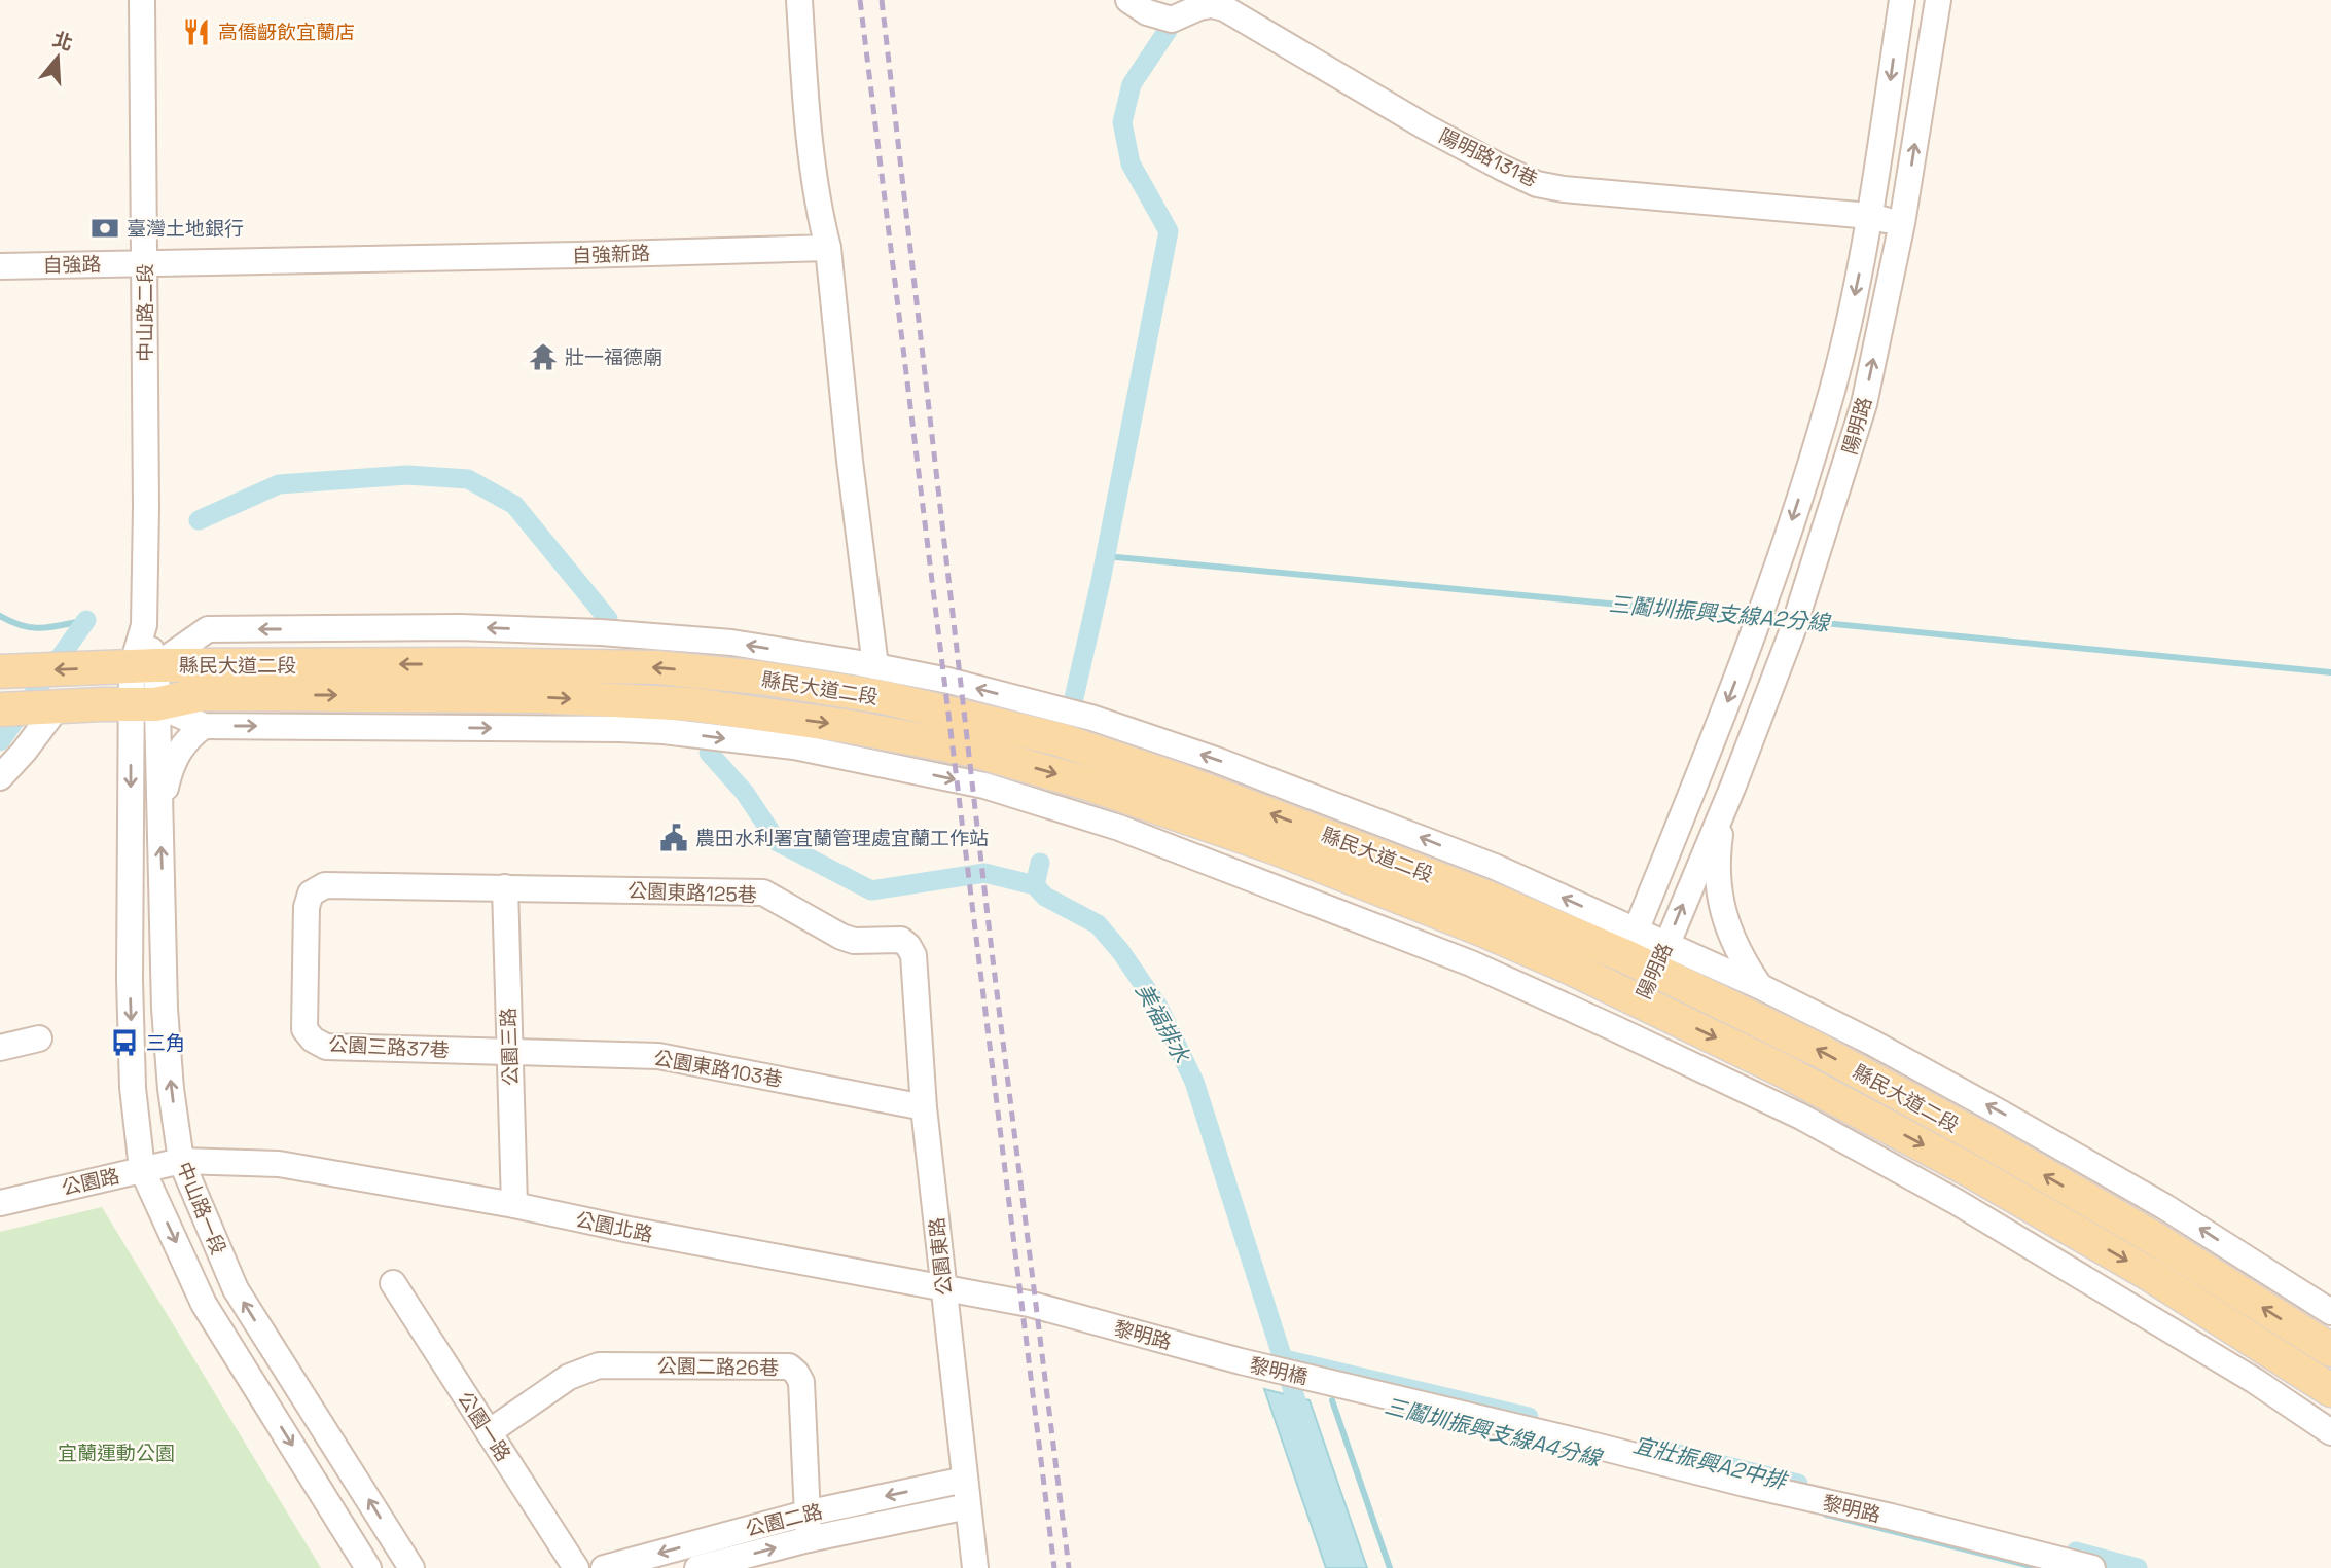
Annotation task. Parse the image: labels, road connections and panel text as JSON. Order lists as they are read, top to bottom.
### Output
{
  "streets": {
    "main road": ["縣民大道二段"],
    "street": [
      "陽明路131巷",
      "自強新路",
      "自強路",
      "中山路二段",
      "陽明路",
      "公園東路125巷",
      "公園三路37巷",
      "公園三路",
      "公園東路103巷",
      "公園路",
      "中山路一段",
      "公園北路",
      "公園東路",
      "黎明路",
      "公園二路26巷",
      "黎明橋",
      "公園一路",
      "公園二路"
    ]
  },
  "crossings": [
    ["陽明路131巷", "陽明路"],
    ["自強新路", "自強路"],
    ["自強新路", "中山路二段"],
    ["自強路", "中山路二段"],
    ["中山路二段", "縣民大道二段"],
    ["中山路二段", "中山路一段"],
    ["陽明路", "縣民大道二段"],
    ["縣民大道二段", "中山路一段"],
    ["公園東路125巷", "公園三路37巷"],
    ["公園東路125巷", "公園三路"],
    ["公園東路125巷", "公園東路"],
    ["公園三路37巷", "公園三路"],
    ["公園三路37巷", "公園東路103巷"],
    ["公園三路", "公園東路103巷"],
    ["公園三路", "公園北路"],
    ["公園東路103巷", "公園東路"],
    ["公園路", "中山路一段"],
    ["公園路", "公園北路"],
    ["中山路一段", "公園北路"],
    ["公園北路", "公園東路"],
    ["公園北路", "黎明路"],
    ["公園東路", "公園二路"],
    ["黎明路", "黎明橋"],
    ["公園二路26巷", "公園一路"],
    ["公園二路26巷", "公園二路"]
  ],
  "water": [
    "三鬮圳振興支線A2分線",
    "美福排水",
    "三鬮圳振興支線A4分線",
    "宜壯振興A2中排"
  ],
  "parks": ["宜蘭運動公園"],
  "places": {
    "restaurant": ["高僑齖飲宜蘭店"],
    "bank": ["臺灣土地銀行"],
    "temple": ["壯一福德廟"],
    "public building": ["農田水利署宜蘭管理處宜蘭工作站"],
    "bus stop": ["三角"]
  },
  "north": "top"
}
